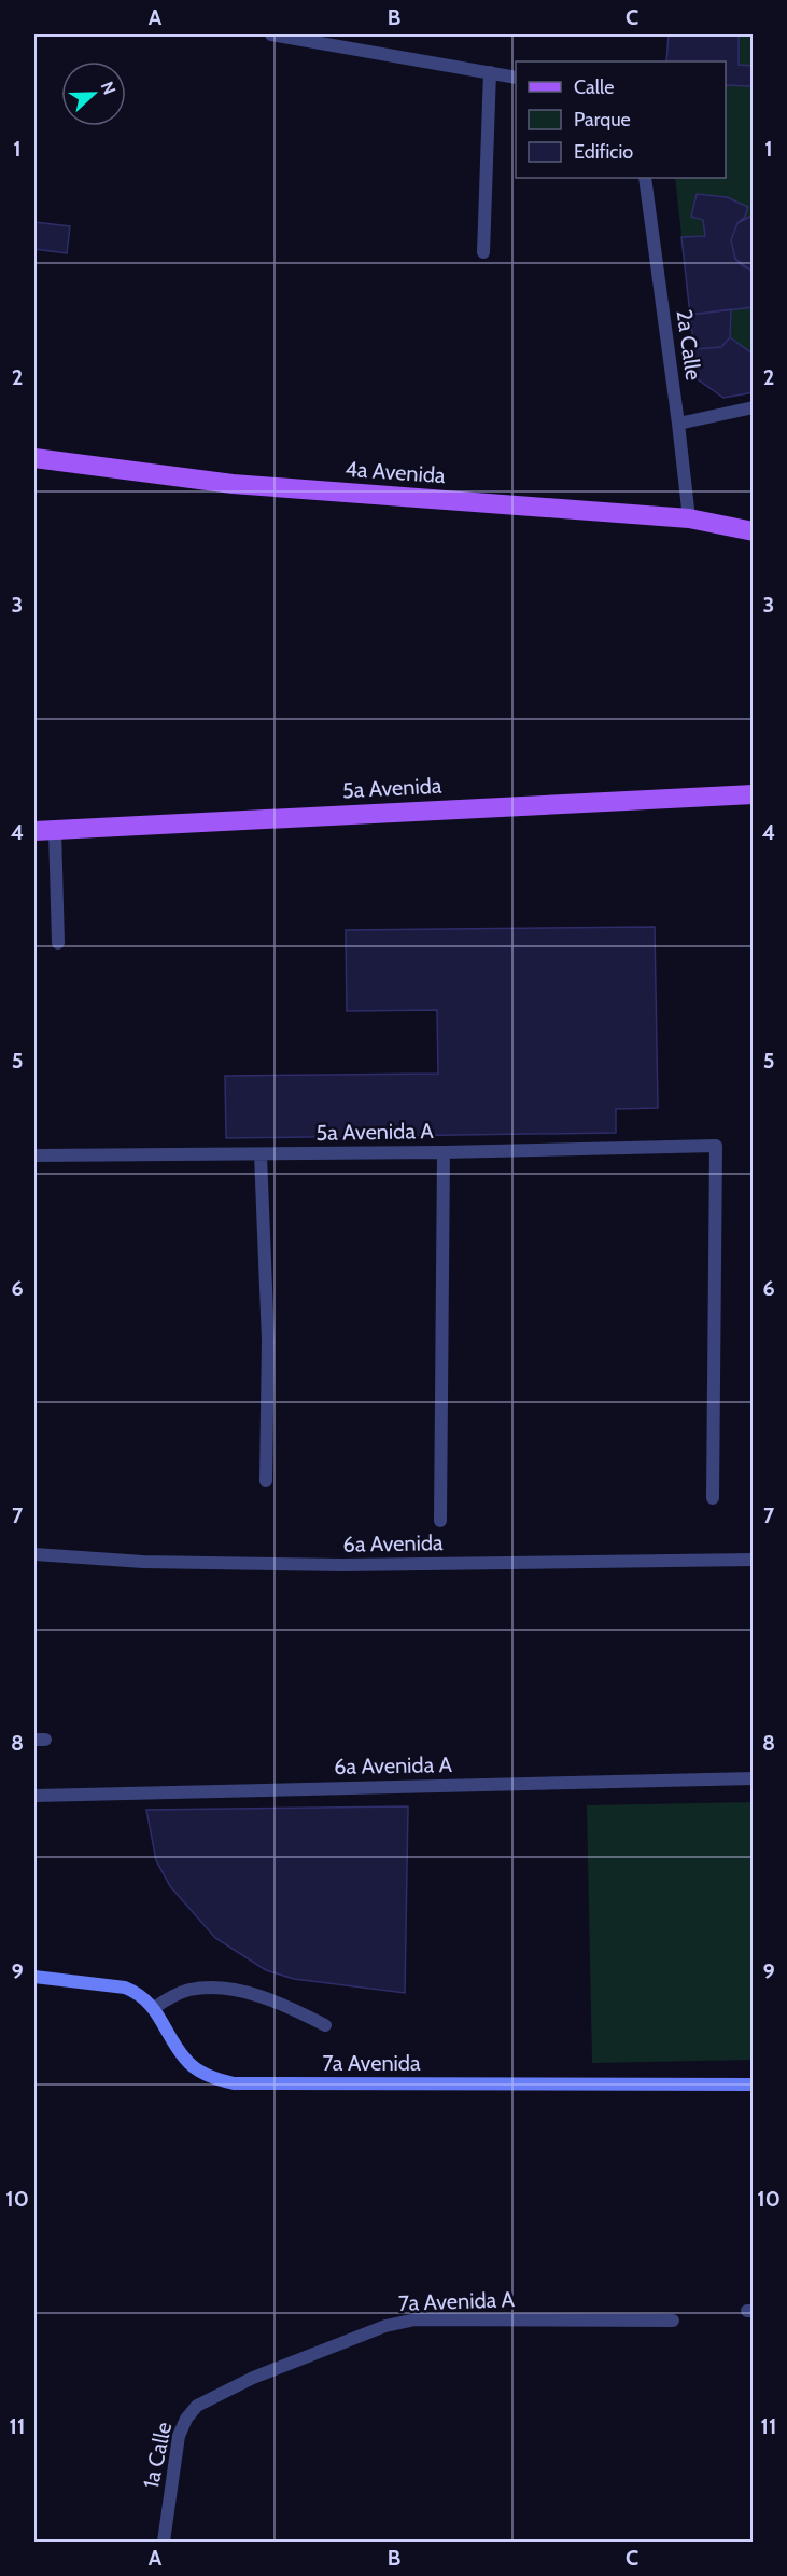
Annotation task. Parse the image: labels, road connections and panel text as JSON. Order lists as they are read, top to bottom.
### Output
{
  "streets": {
    "main road": ["4a Avenida", "5a Avenida", "7a Avenida"],
    "street": [
      "2a Calle",
      "5a Avenida A",
      "6a Avenida",
      "6a Avenida A",
      "7a Avenida A",
      "1a Calle"
    ]
  },
  "crossings": [
    ["2a Calle", "4a Avenida"],
    ["7a Avenida A", "1a Calle"]
  ],
  "legend": ["Calle", "Parque", "Edificio"],
  "north": "right",
  "grid": {
    "columns": ["A", "B", "C"],
    "rows": [
      "1",
      "2",
      "3",
      "4",
      "5",
      "6",
      "7",
      "8",
      "9",
      "10",
      "11"
    ]
  }
}
